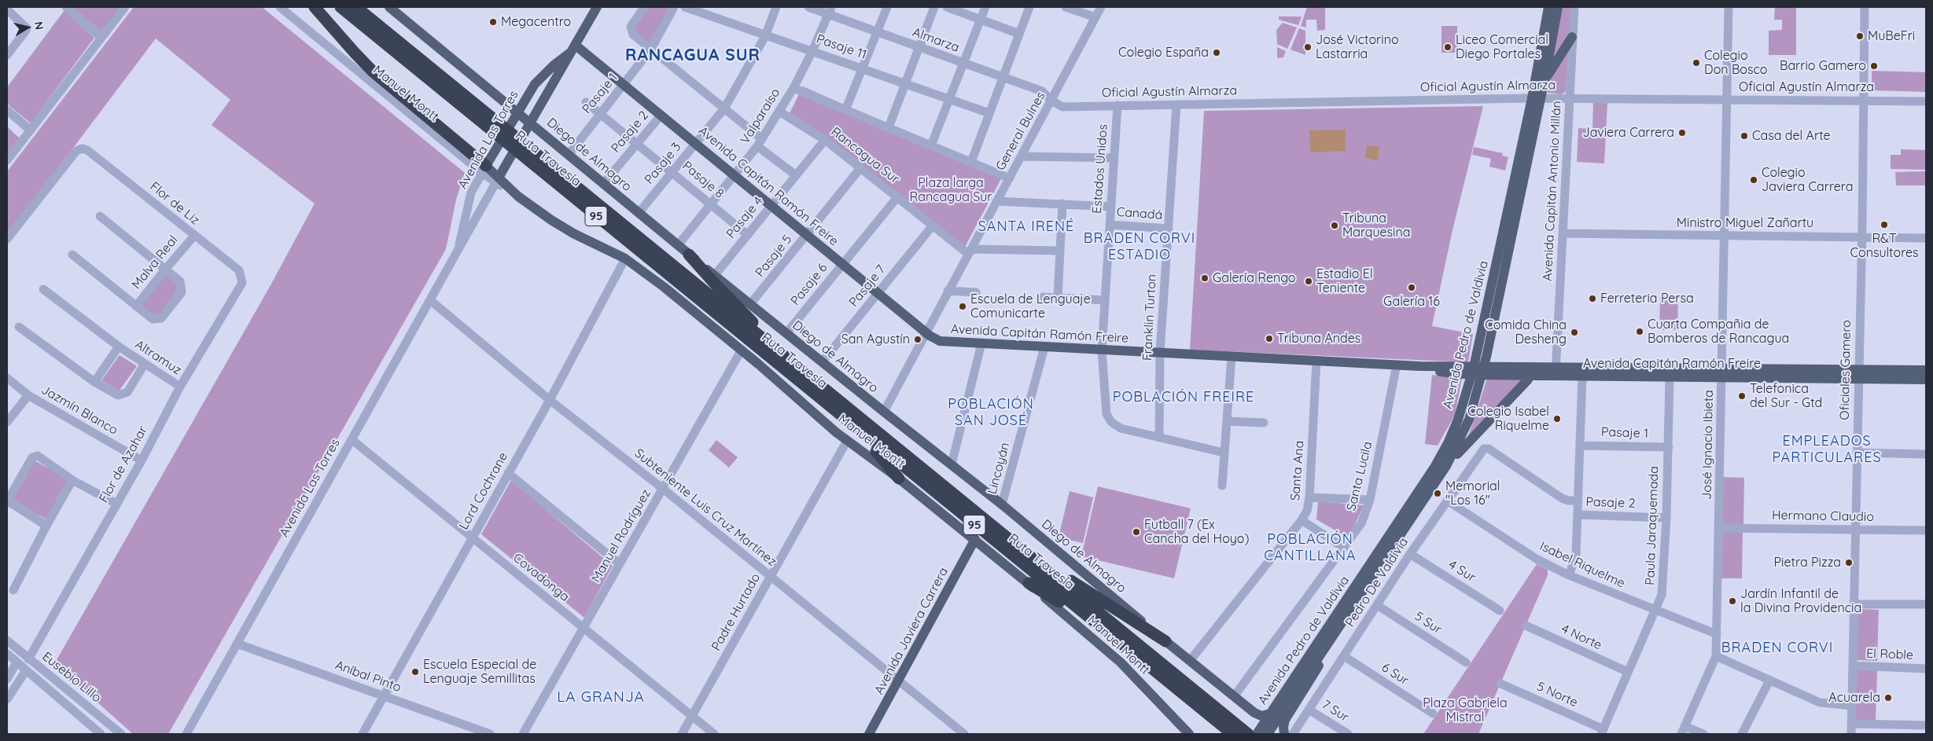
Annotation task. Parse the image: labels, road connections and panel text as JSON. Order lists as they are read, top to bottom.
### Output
{
  "streets": {
    "highway": ["Ruta Travesía", "95"],
    "main road": [
      "Manuel Montt",
      "Avenida Las Torres",
      "Diego de Almagro",
      "Avenida Capitán Ramón Freire",
      "Avenida Capitán Antonio Millán",
      "Avenida Pedro de Valdivia",
      "Avenida Javiera Carrera"
    ],
    "street": [
      "Almarza",
      "Pasaje 11",
      "Oficial Agustín Almarza",
      "Pasaje 1",
      "Valparaíso",
      "General Bulnes",
      "Pasaje 2",
      "Rancagua Sur",
      "Pasaje 3",
      "Estados Unidos",
      "Pasaje 8",
      "Flor de Liz",
      "Canadá",
      "Pasaje 4",
      "Ministro Miguel Zañartu",
      "Pasaje 5",
      "Malva Real",
      "Pasaje 6",
      "Pasaje 7",
      "Franklin Turton",
      "Altramuz",
      "Oficiales Gamero",
      "Jazmín Blanco",
      "José Ignacio Ibieta",
      "Flor de Azahar",
      "Lincoyán",
      "Santa Ana",
      "Santa Lucila",
      "Lord Cochrane",
      "Subteniente Luis Cruz Martínez",
      "Hermano Claudio",
      "Paula Jaraquemada",
      "Manuel Rodríguez",
      "Isabel Riquelme",
      "4 Sur",
      "Covadonga",
      "Pedro De Valdivia",
      "Padre Hurtado",
      "5 Sur",
      "4 Norte",
      "El Roble",
      "6 Sur",
      "Aníbal Pinto",
      "Eusebio Lillo",
      "5 Norte",
      "7 Sur"
    ]
  },
  "crossings": [
    ["Almarza", "Oficial Agustín Almarza"],
    ["Almarza", "Valparaíso"],
    ["Almarza", "General Bulnes"],
    ["Pasaje 11", "Valparaíso"],
    ["Pasaje 11", "Pasaje 3"],
    ["Oficial Agustín Almarza", "General Bulnes"],
    ["Oficial Agustín Almarza", "Estados Unidos"],
    ["Oficial Agustín Almarza", "Avenida Capitán Antonio Millán"],
    ["Oficial Agustín Almarza", "Franklin Turton"],
    ["Oficial Agustín Almarza", "Avenida Pedro de Valdivia"],
    ["Oficial Agustín Almarza", "Oficiales Gamero"],
    ["Oficial Agustín Almarza", "José Ignacio Ibieta"],
    ["Manuel Montt", "Avenida Las Torres"],
    ["Manuel Montt", "Lord Cochrane"],
    ["Manuel Montt", "Manuel Rodríguez"],
    ["Manuel Montt", "Padre Hurtado"],
    ["Manuel Montt", "Avenida Javiera Carrera"],
    ["Pasaje 1", "Diego de Almagro"],
    ["Pasaje 1", "Pasaje 8"],
    ["Pasaje 1", "Avenida Capitán Ramón Freire"],
    ["Pasaje 1", "Paula Jaraquemada"],
    ["Valparaíso", "Diego de Almagro"],
    ["Valparaíso", "Rancagua Sur"],
    ["Valparaíso", "Pasaje 8"],
    ["Valparaíso", "Avenida Capitán Ramón Freire"],
    ["General Bulnes", "Diego de Almagro"],
    ["General Bulnes", "Rancagua Sur"],
    ["General Bulnes", "Avenida Capitán Ramón Freire"],
    ["Pasaje 2", "Diego de Almagro"],
    ["Pasaje 2", "Pasaje 8"],
    ["Pasaje 2", "Avenida Capitán Ramón Freire"],
    ["Pasaje 2", "Paula Jaraquemada"],
    ["Avenida Las Torres", "Diego de Almagro"],
    ["Avenida Las Torres", "Avenida Capitán Ramón Freire"],
    ["Avenida Las Torres", "Subteniente Luis Cruz Martínez"],
    ["Avenida Las Torres", "Covadonga"],
    ["Avenida Las Torres", "Aníbal Pinto"],
    ["Diego de Almagro", "Pasaje 3"],
    ["Diego de Almagro", "Pasaje 4"],
    ["Diego de Almagro", "Pasaje 5"],
    ["Diego de Almagro", "Pasaje 6"],
    ["Diego de Almagro", "Pasaje 7"],
    ["Diego de Almagro", "Avenida Pedro de Valdivia"],
    ["Diego de Almagro", "Lincoyán"],
    ["Diego de Almagro", "Santa Ana"],
    ["Diego de Almagro", "Santa Lucila"],
    ["Rancagua Sur", "Pasaje 4"],
    ["Rancagua Sur", "Pasaje 5"],
    ["Rancagua Sur", "Pasaje 6"],
    ["Rancagua Sur", "Pasaje 7"],
    ["Pasaje 3", "Pasaje 8"],
    ["Pasaje 3", "Avenida Capitán Ramón Freire"],
    ["Estados Unidos", "Avenida Capitán Ramón Freire"],
    ["Estados Unidos", "Canadá"],
    ["Estados Unidos", "Franklin Turton"],
    ["Pasaje 8", "Pasaje 4"],
    ["Avenida Capitán Ramón Freire", "Avenida Capitán Antonio Millán"],
    ["Avenida Capitán Ramón Freire", "Pasaje 4"],
    ["Avenida Capitán Ramón Freire", "Pasaje 5"],
    ["Avenida Capitán Ramón Freire", "Pasaje 6"],
    ["Avenida Capitán Ramón Freire", "Pasaje 7"],
    ["Avenida Capitán Ramón Freire", "Franklin Turton"],
    ["Avenida Capitán Ramón Freire", "Avenida Pedro de Valdivia"],
    ["Avenida Capitán Ramón Freire", "Oficiales Gamero"],
    ["Avenida Capitán Ramón Freire", "José Ignacio Ibieta"],
    ["Avenida Capitán Ramón Freire", "Lincoyán"],
    ["Avenida Capitán Ramón Freire", "Santa Ana"],
    ["Avenida Capitán Ramón Freire", "Santa Lucila"],
    ["Avenida Capitán Ramón Freire", "Paula Jaraquemada"],
    ["Avenida Capitán Antonio Millán", "Ministro Miguel Zañartu"],
    ["Avenida Capitán Antonio Millán", "Avenida Pedro de Valdivia"],
    ["Flor de Liz", "Malva Real"],
    ["Flor de Liz", "Flor de Azahar"],
    ["Canadá", "Franklin Turton"],
    ["Ministro Miguel Zañartu", "Oficiales Gamero"],
    ["Ministro Miguel Zañartu", "José Ignacio Ibieta"],
    ["Altramuz", "Flor de Azahar"],
    ["Oficiales Gamero", "Hermano Claudio"],
    ["Oficiales Gamero", "El Roble"],
    ["Jazmín Blanco", "Flor de Azahar"],
    ["José Ignacio Ibieta", "Hermano Claudio"],
    ["José Ignacio Ibieta", "Isabel Riquelme"],
    ["Flor de Azahar", "Eusebio Lillo"],
    ["Lord Cochrane", "Subteniente Luis Cruz Martínez"],
    ["Lord Cochrane", "Covadonga"],
    ["Lord Cochrane", "Aníbal Pinto"],
    ["Subteniente Luis Cruz Martínez", "Manuel Rodríguez"],
    ["Subteniente Luis Cruz Martínez", "Padre Hurtado"],
    ["Subteniente Luis Cruz Martínez", "Avenida Javiera Carrera"],
    ["Paula Jaraquemada", "Isabel Riquelme"],
    ["Paula Jaraquemada", "4 Norte"],
    ["Paula Jaraquemada", "5 Norte"],
    ["Manuel Rodríguez", "Covadonga"],
    ["Isabel Riquelme", "Pedro De Valdivia"],
    ["4 Sur", "Pedro De Valdivia"],
    ["Covadonga", "Padre Hurtado"],
    ["Pedro De Valdivia", "5 Sur"],
    ["Pedro De Valdivia", "6 Sur"],
    ["Pedro De Valdivia", "7 Sur"]
  ],
  "districts": [
    "RANCAGUA SUR",
    "SANTA IRENÉ",
    "BRADEN CORVI ESTADIO",
    "POBLACIÓN FREIRE",
    "POBLACIÓN SAN JOSÉ",
    "EMPLEADOS PARTICULARES",
    "POBLACIÓN CANTILLANA",
    "BRADEN CORVI",
    "LA GRANJA"
  ],
  "parks": ["Plaza larga Rancagua Sur", "Plaza Gabriela Mistral"],
  "places": [
    "Megacentro",
    "MuBeFri",
    "José Victorino Lastarria",
    "Liceo Comercial Diego Portales",
    "Colegio España",
    "Colegio Don Bosco",
    "Barrio Gamero",
    "Javiera Carrera",
    "Casa del Arte",
    "Colegio Javiera Carrera",
    "R&T Consultores",
    "Tribuna Marquesina",
    "Galería Rengo",
    "Estadio El Teniente",
    "Galería 16",
    "Ferreteria Persa",
    "Escuela de Lenguaje Comunicarte",
    "Cuarta Compañia de Bomberos de Rancagua",
    "Comida China Desheng",
    "Tribuna Andes",
    "San Agustín",
    "Telefonica del Sur - Gtd",
    "Colegio Isabel Riquelme",
    "Memorial \"Los 16\"",
    "Futball 7 (Ex Cancha del Hoyo)",
    "Pietra Pizza",
    "Jardín Infantil de la Divina Providencia",
    "Escuela Especial de Lenguaje Semillitas",
    "Acuarela"
  ],
  "north": "right"
}
